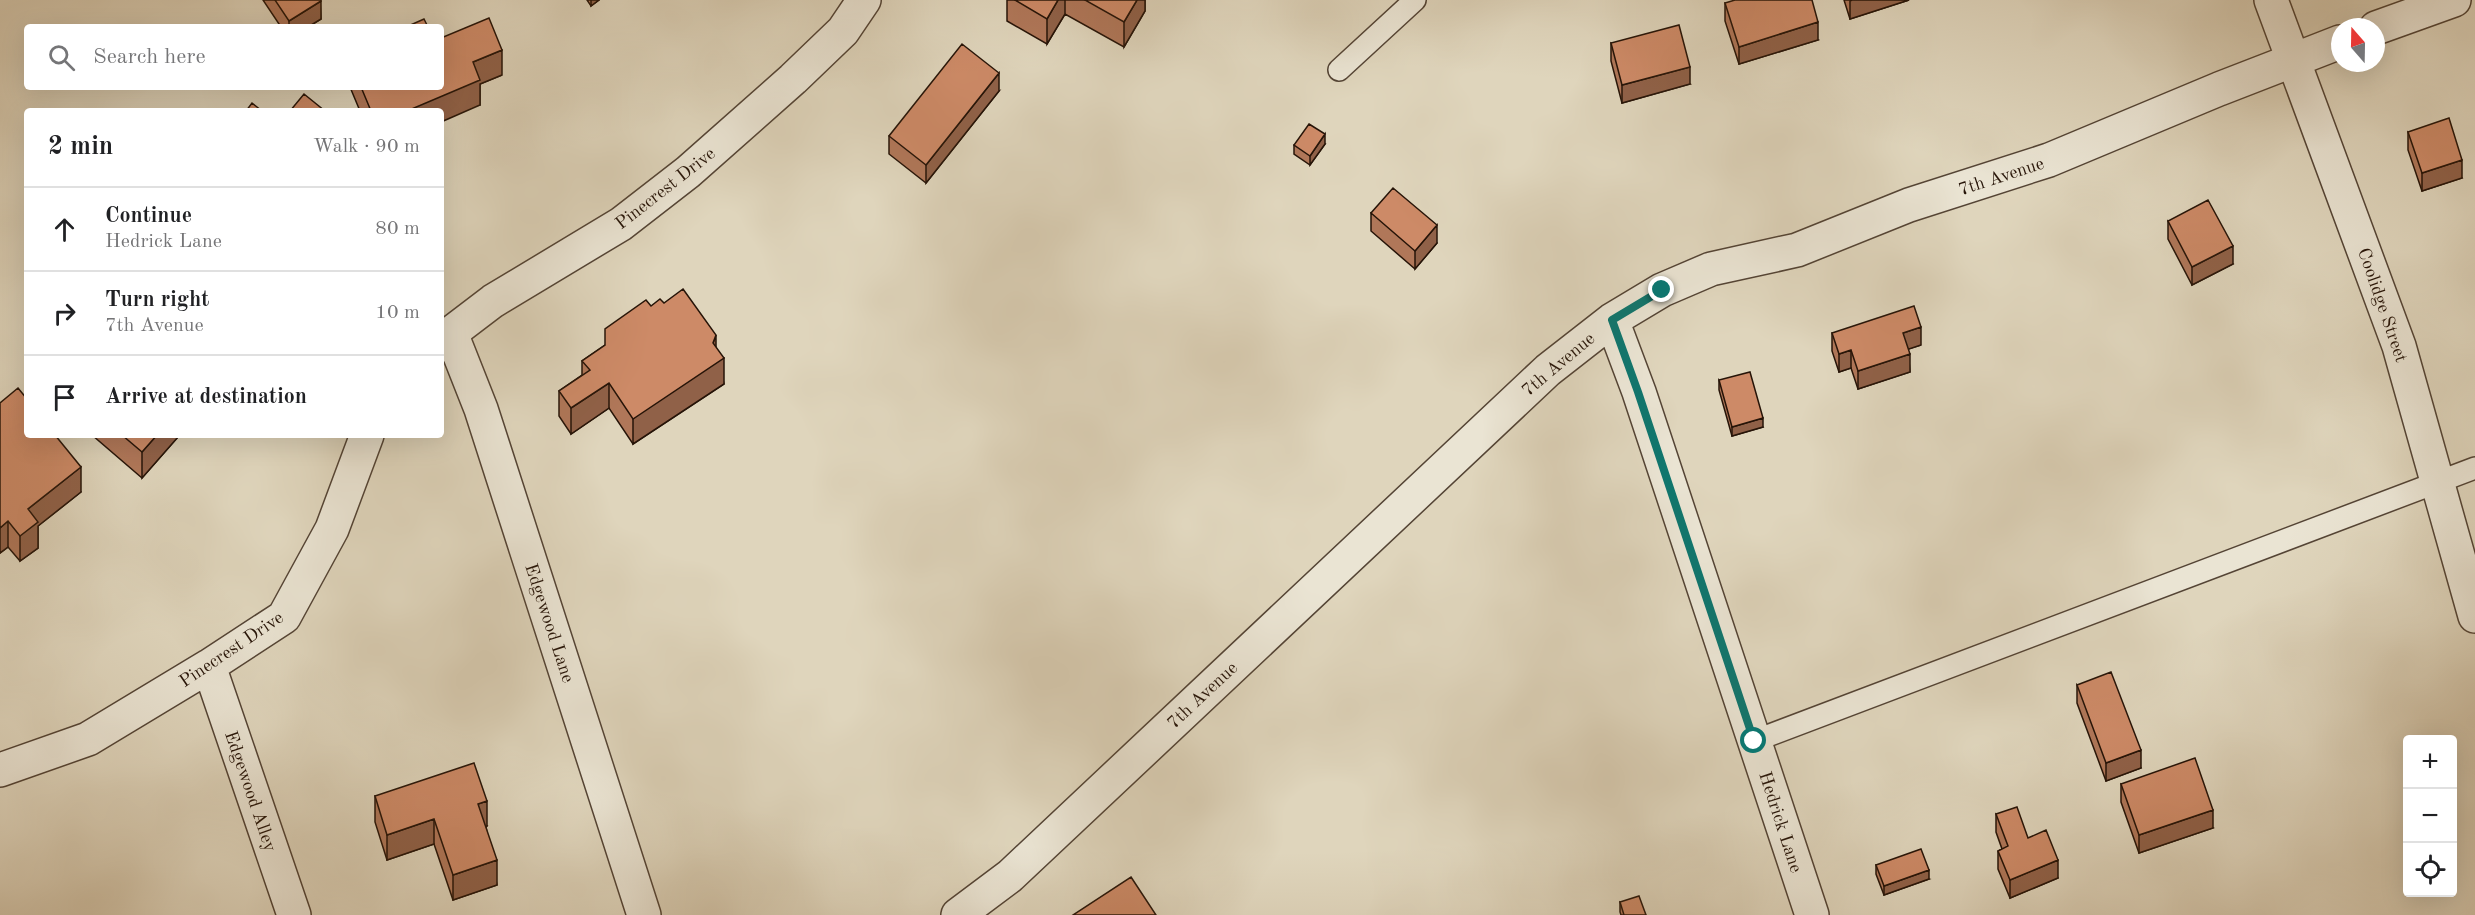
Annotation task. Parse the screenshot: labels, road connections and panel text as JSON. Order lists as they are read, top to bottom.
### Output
{
  "streets": {
    "street": [
      "7th Avenue",
      "Pinecrest Drive",
      "Coolidge Street",
      "Edgewood Lane",
      "Edgewood Alley",
      "Hedrick Lane"
    ]
  },
  "crossings": [
    ["7th Avenue", "Coolidge Street"],
    ["7th Avenue", "Hedrick Lane"],
    ["Pinecrest Drive", "Edgewood Lane"],
    ["Pinecrest Drive", "Edgewood Alley"]
  ],
  "north": "top",
  "page": {
    "search": "Search here",
    "heading": ["2 min", "Walk · 90 m"],
    "list": [
      ["Continue", "Hedrick Lane", "80 m"],
      ["Turn right", "7th Avenue", "10 m"],
      "Arrive at destination"
    ],
    "map_buttons": ["+", "−"]
  }
}
